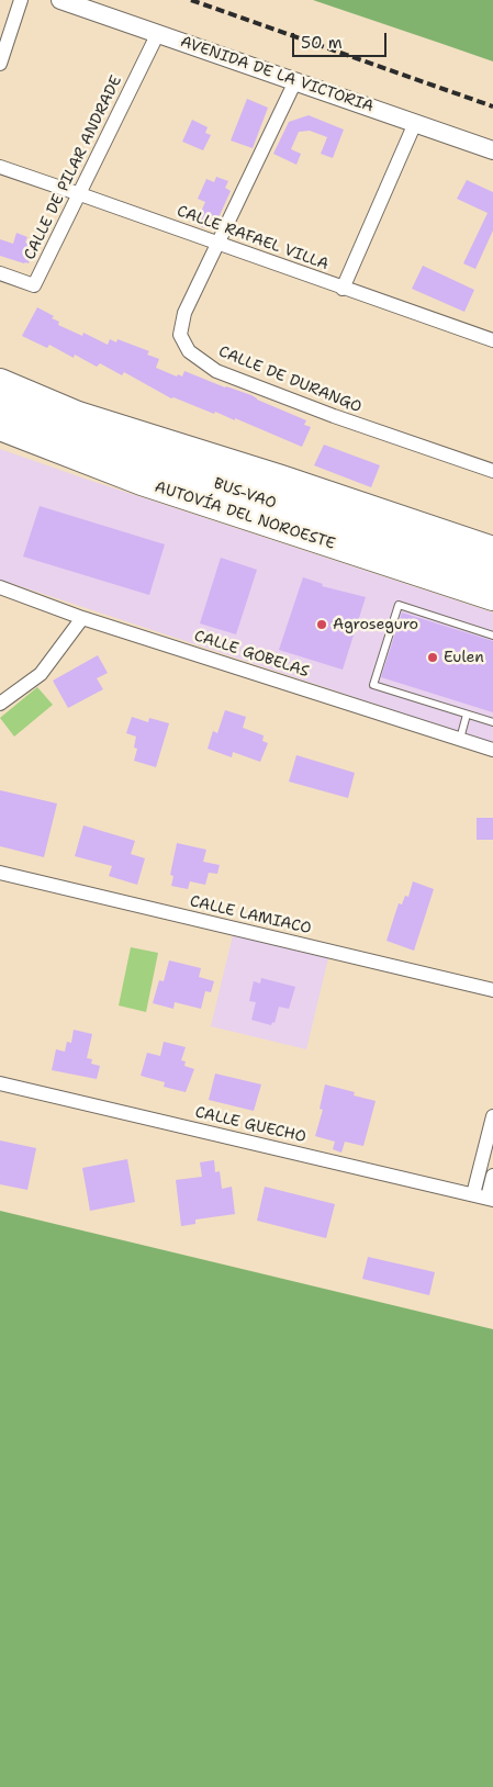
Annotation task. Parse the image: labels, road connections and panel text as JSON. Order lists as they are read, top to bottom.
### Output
{
  "streets": {
    "highway": ["BUS-VAO", "AUTOVÍA DEL NOROESTE"],
    "street": [
      "AVENIDA DE LA VICTORIA",
      "CALLE DE PILAR ANDRADE",
      "CALLE RAFAEL VILLA",
      "CALLE DE DURANGO",
      "CALLE GOBELAS",
      "CALLE LAMIACO",
      "CALLE GUECHO"
    ]
  },
  "crossings": [
    ["AVENIDA DE LA VICTORIA", "CALLE DE PILAR ANDRADE"],
    ["AVENIDA DE LA VICTORIA", "CALLE DE DURANGO"],
    ["CALLE DE PILAR ANDRADE", "CALLE RAFAEL VILLA"],
    ["CALLE RAFAEL VILLA", "CALLE DE DURANGO"]
  ],
  "places": ["Agroseguro", "Eulen"],
  "scale_bar": "50 m"
}
